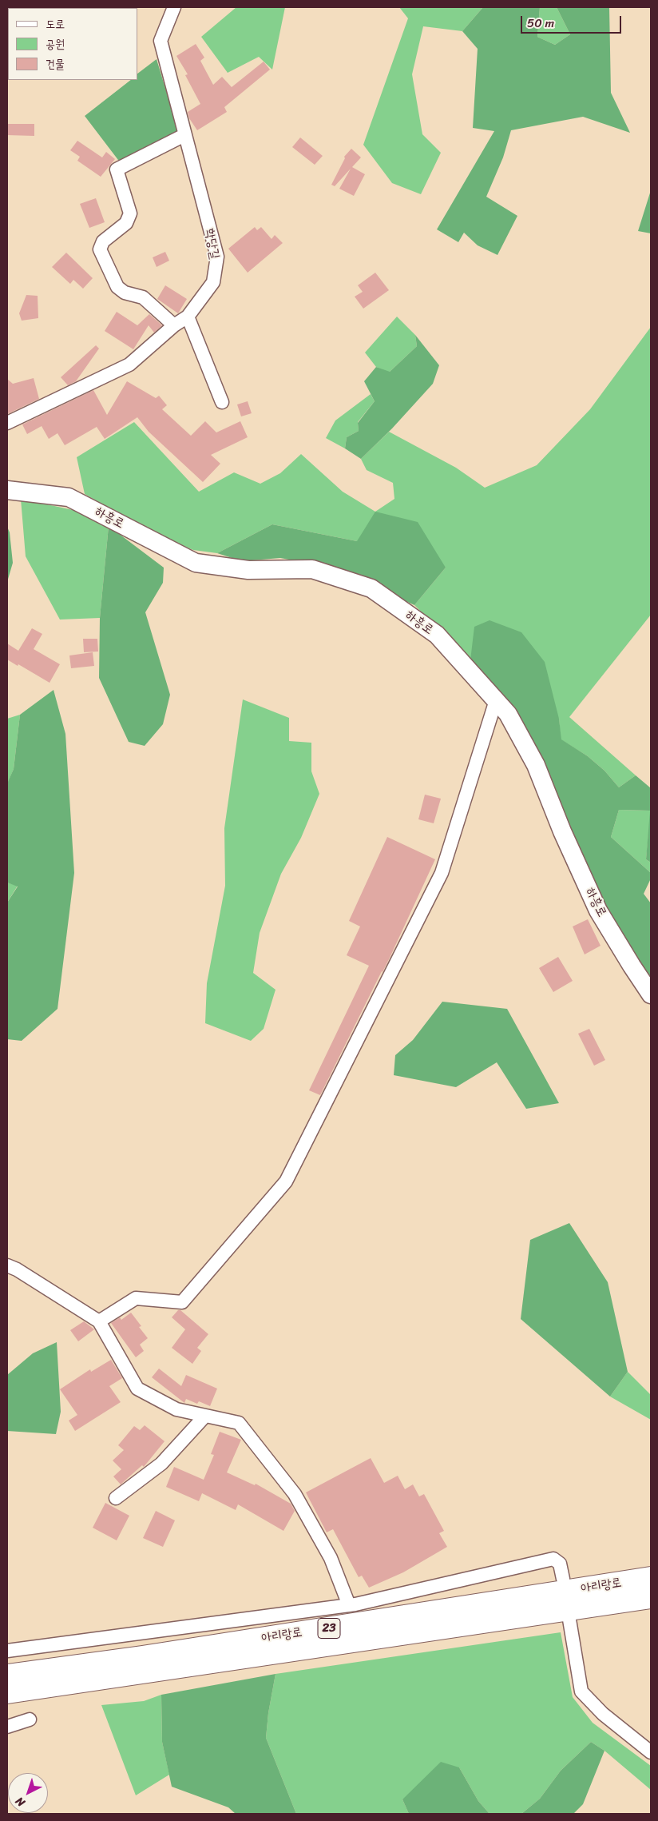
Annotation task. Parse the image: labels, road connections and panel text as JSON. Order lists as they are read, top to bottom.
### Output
{
  "streets": {
    "highway": ["아리랑로", "23"],
    "street": ["학당길", "하흥로"]
  },
  "legend": ["도로", "공원", "건물"],
  "scale_bar": "50 m",
  "north": "bottom left"
}
